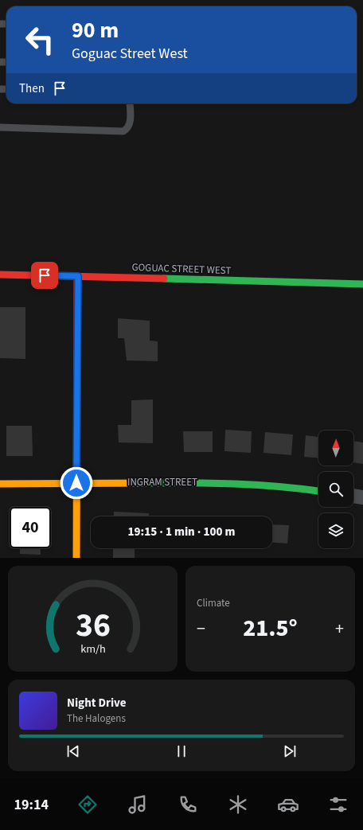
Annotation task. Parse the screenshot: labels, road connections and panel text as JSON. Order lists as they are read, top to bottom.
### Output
{
  "streets": {
    "street": ["GOGUAC STREET WEST", "INGRAM STREET"]
  },
  "north": "top",
  "page": {
    "turn": ["90 m", "Goguac Street West"],
    "then": "Then",
    "limit": "40",
    "trip": "19:15 · 1 min · 100 m",
    "tile": "Climate",
    "heat": ["−", "21.5°", "+"],
    "song": ["Night Drive", "The Halogens"],
    "tabs": "19:14",
    "gauge": ["36", "km/h"]
  }
}
